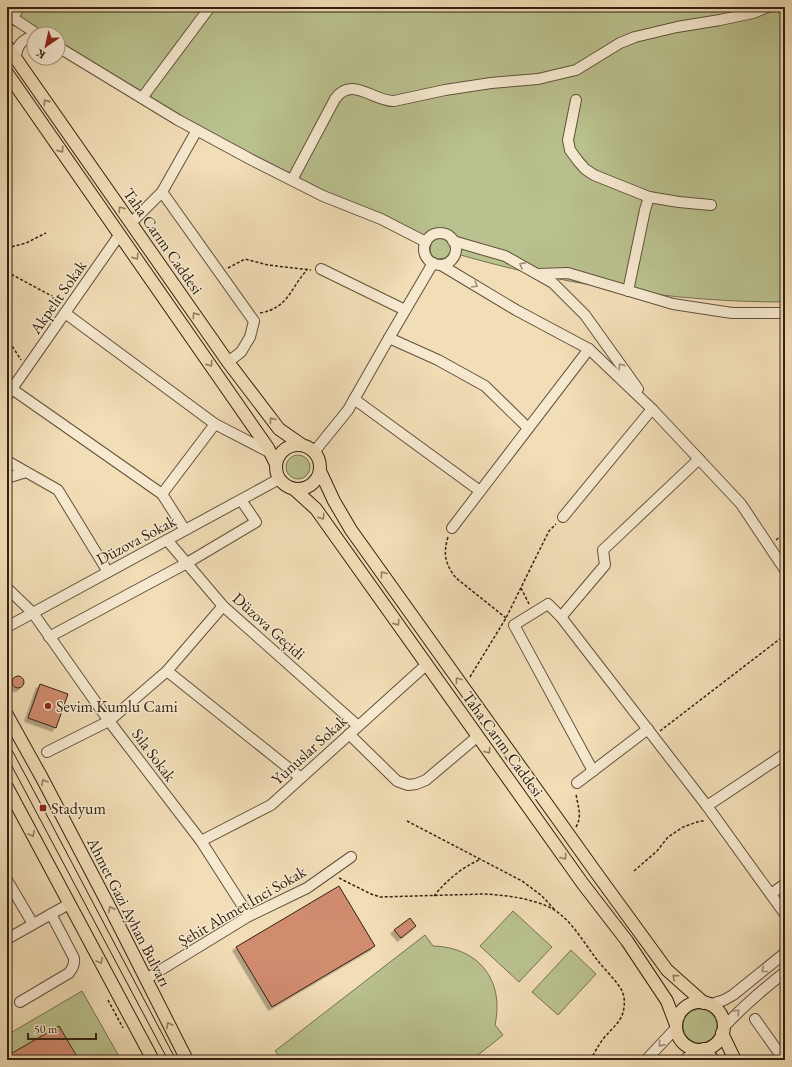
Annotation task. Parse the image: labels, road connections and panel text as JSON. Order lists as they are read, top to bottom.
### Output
{
  "streets": {
    "main road": ["Taha Carım Caddesi", "Ahmet Gazi Ayhan Bulvarı"],
    "street": [
      "Akpelit Sokak",
      "Düzova Sokak",
      "Düzova Geçidi",
      "Yunuslar Sokak",
      "Sıla Sokak",
      "Şehit Ahmet İnci Sokak"
    ]
  },
  "crossings": [
    ["Taha Carım Caddesi", "Akpelit Sokak"],
    ["Taha Carım Caddesi", "Düzova Sokak"],
    ["Taha Carım Caddesi", "Yunuslar Sokak"],
    ["Düzova Sokak", "Düzova Geçidi"],
    ["Düzova Sokak", "Sıla Sokak"],
    ["Düzova Geçidi", "Yunuslar Sokak"],
    ["Yunuslar Sokak", "Sıla Sokak"],
    ["Sıla Sokak", "Şehit Ahmet İnci Sokak"],
    ["Şehit Ahmet İnci Sokak", "Ahmet Gazi Ayhan Bulvarı"]
  ],
  "places": {
    "other": ["Sevim Kumlu Cami"],
    "transit": ["Stadyum"]
  },
  "scale_bar": "50 m",
  "north": "bottom left"
}
